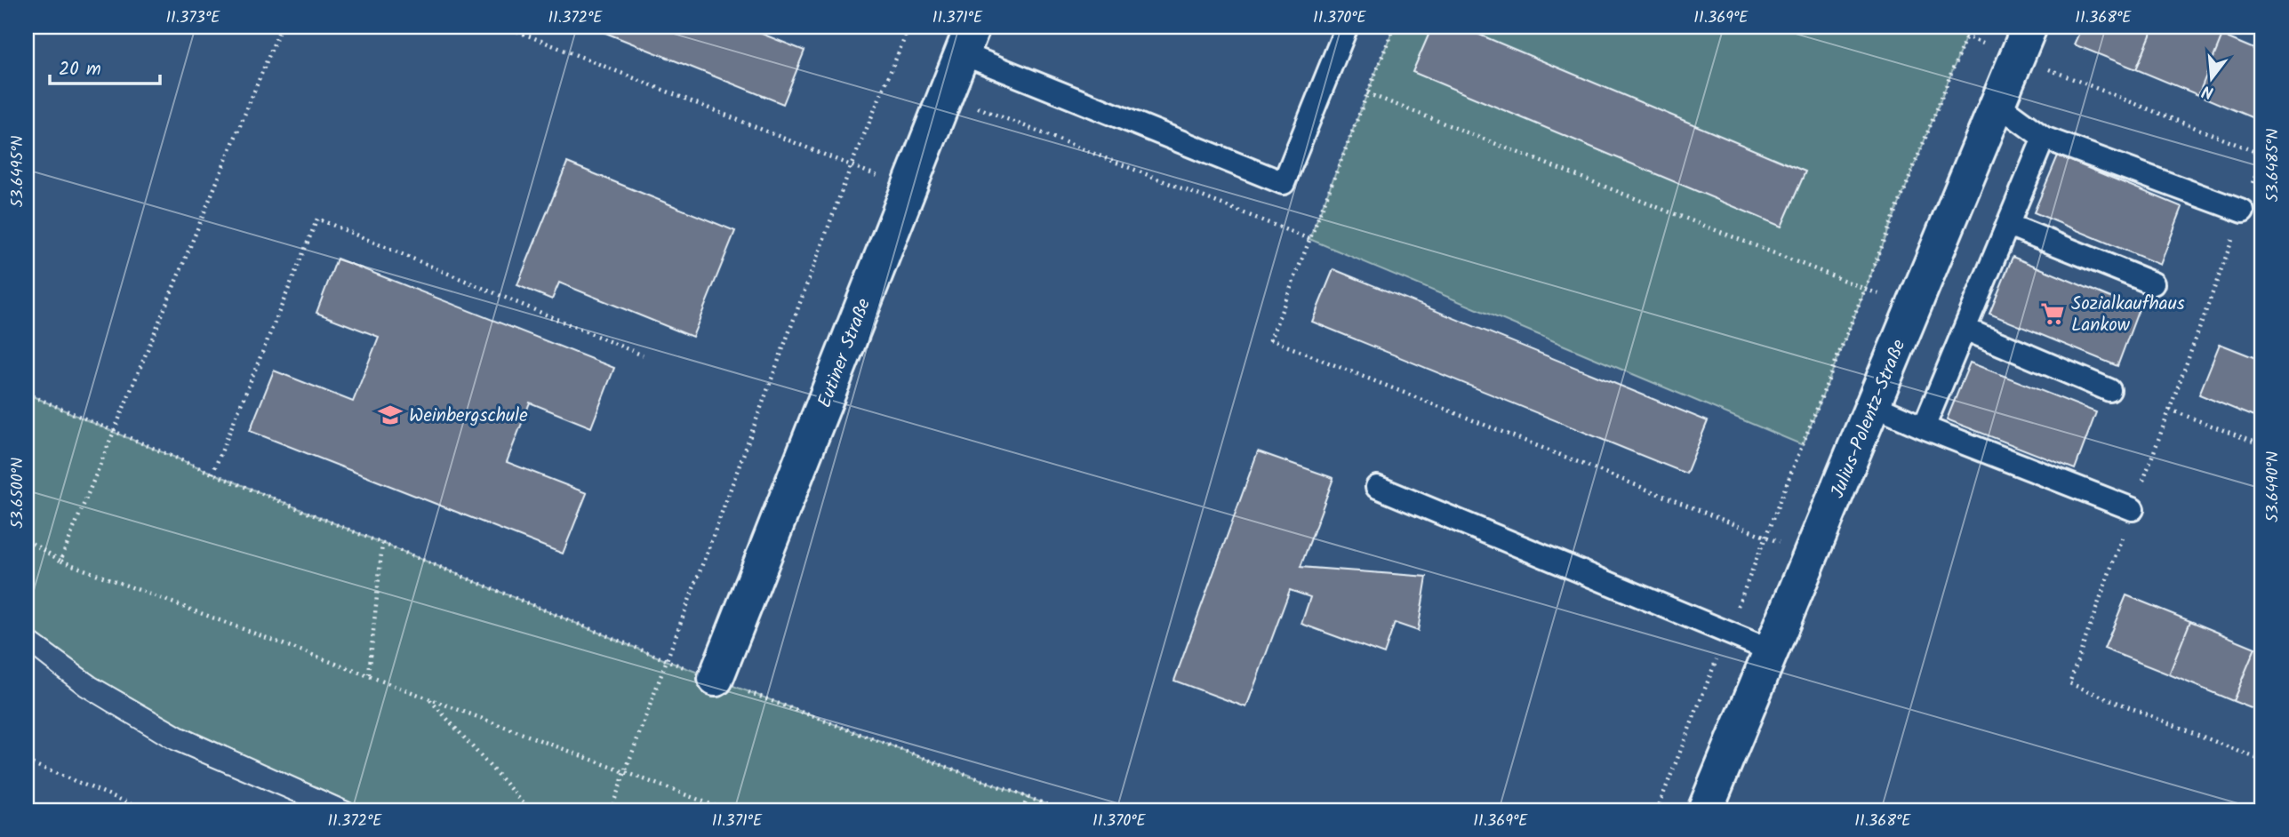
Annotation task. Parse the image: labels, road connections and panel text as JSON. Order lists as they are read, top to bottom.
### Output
{
  "streets": {
    "street": ["Eutiner Straße", "Julius-Polentz-Straße"]
  },
  "places": {
    "supermarket": ["Sozialkaufhaus Lankow"],
    "school or university": ["Weinbergschule"]
  },
  "scale_bar": "20 m",
  "north": "bottom",
  "coordinates": [
    "11.373°E",
    "11.372°E",
    "11.371°E",
    "11.370°E",
    "11.369°E",
    "11.368°E",
    "53.6485°N",
    "53.6495°N",
    "53.6490°N",
    "53.6500°N"
  ]
}
